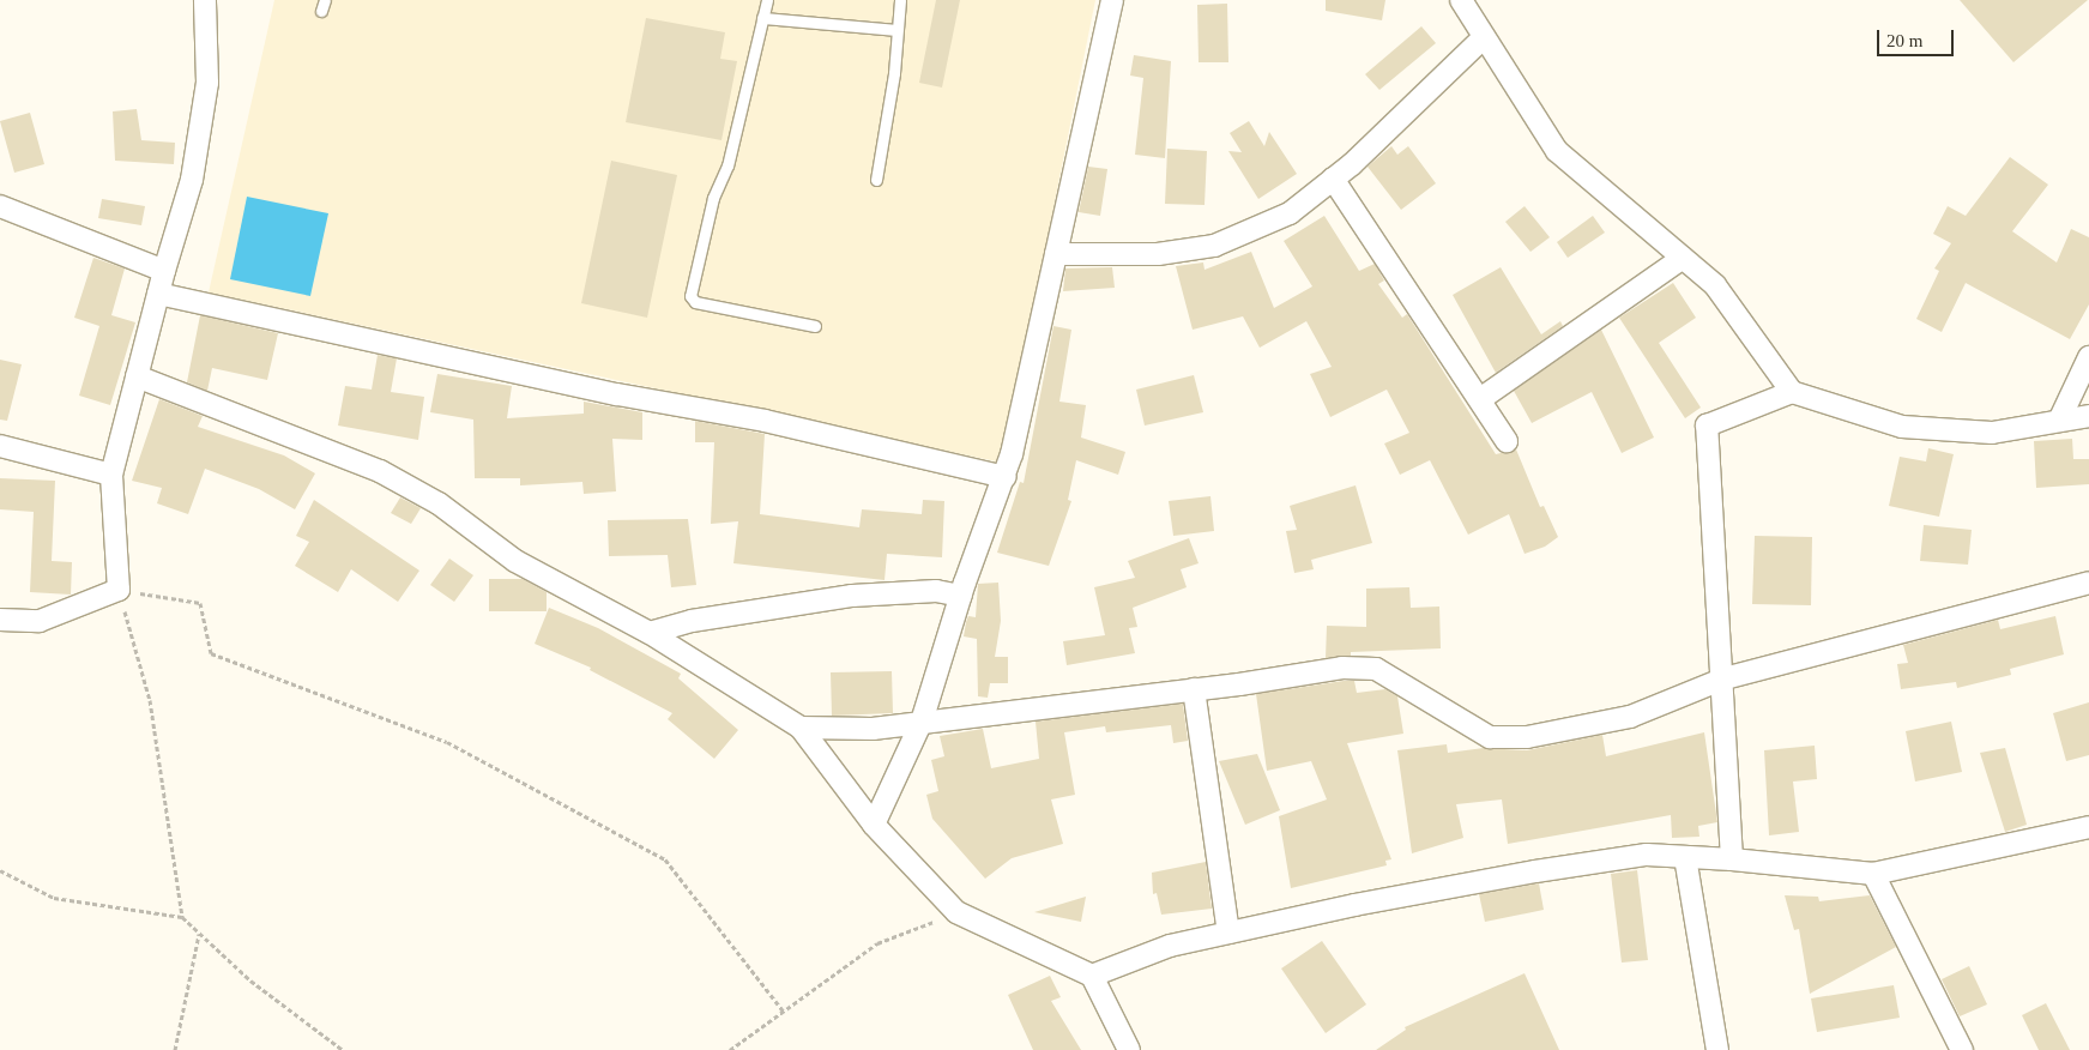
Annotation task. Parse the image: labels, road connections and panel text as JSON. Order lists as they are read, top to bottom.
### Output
{
  "scale_bar": "20 m"
}
